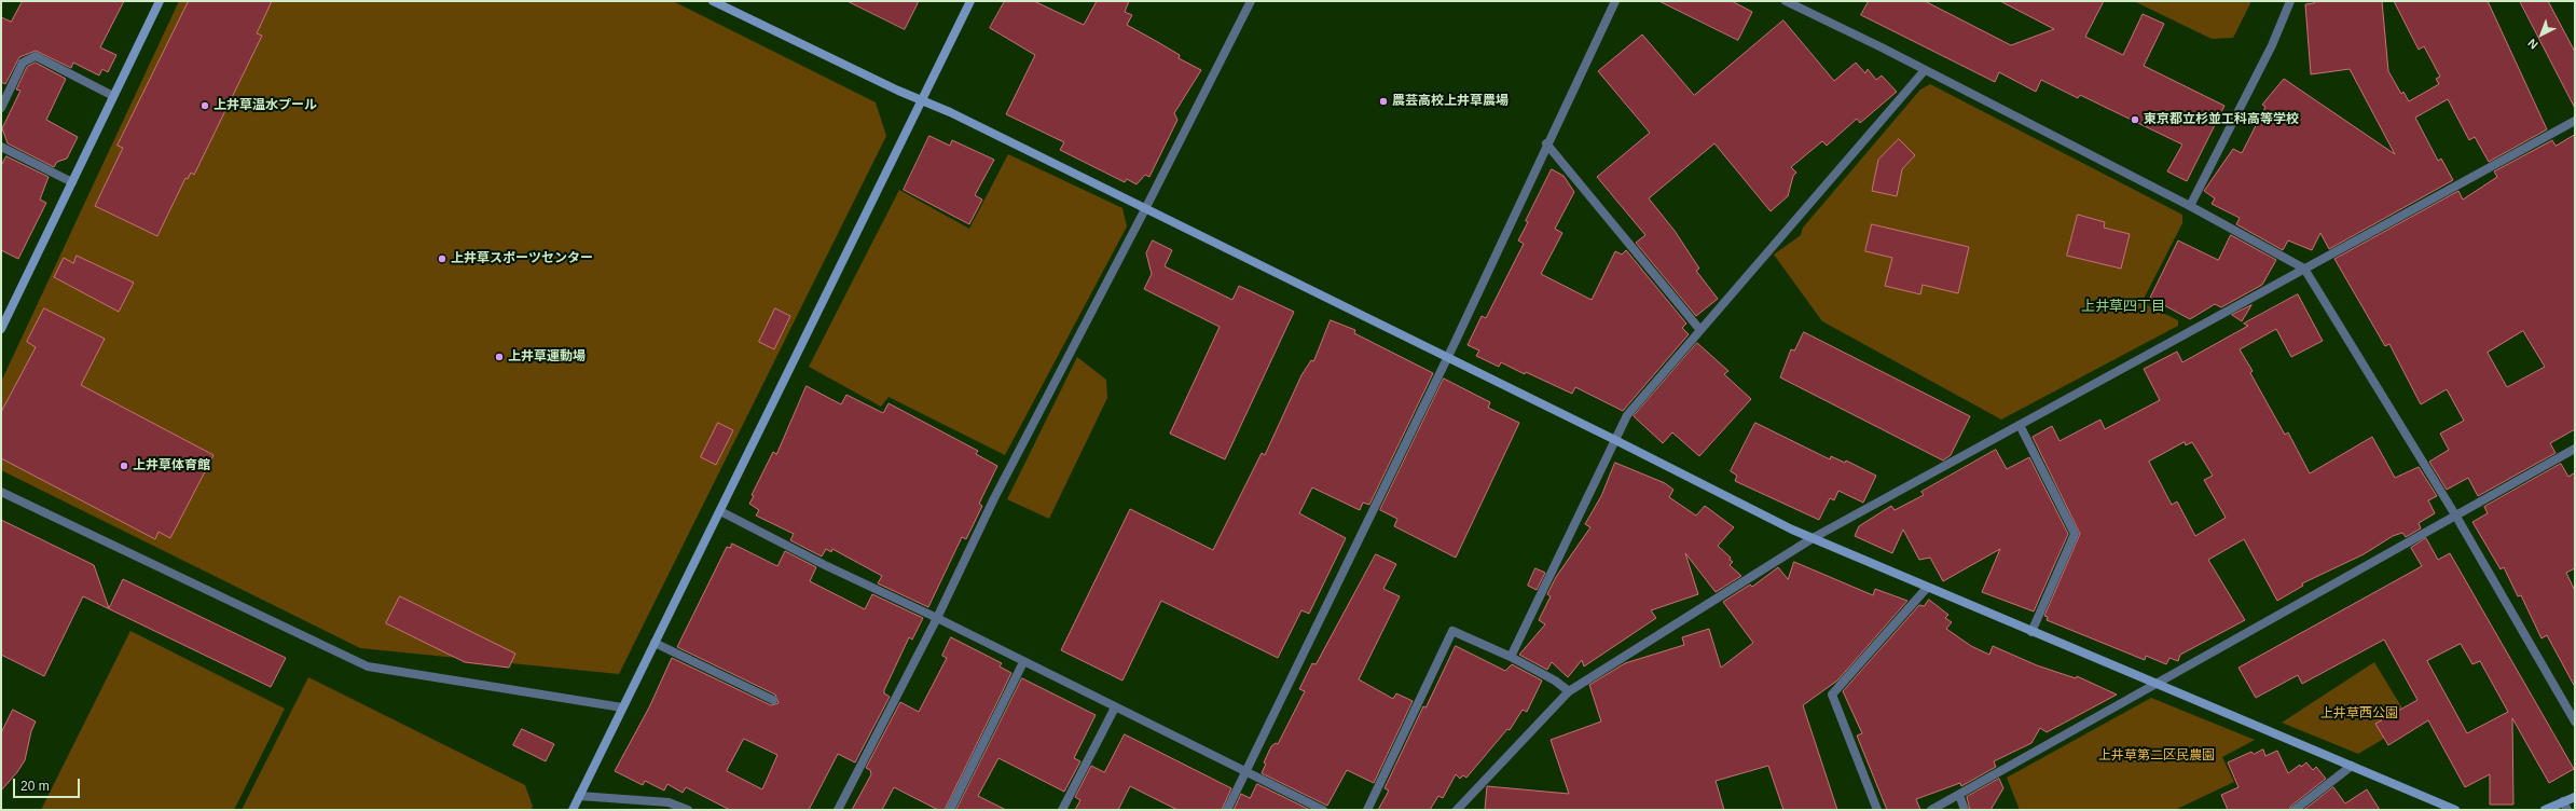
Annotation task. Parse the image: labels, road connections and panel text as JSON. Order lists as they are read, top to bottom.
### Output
{
  "districts": ["上井草四丁目"],
  "parks": ["上井草西公園", "上井草第二区民農園"],
  "places": [
    "農芸高校上井草農場",
    "上井草温水プール",
    "東京都立杉並工科高等学校",
    "上井草スポーツセンター",
    "上井草運動場",
    "上井草体育館"
  ],
  "scale_bar": "20 m",
  "north": "bottom left"
}
